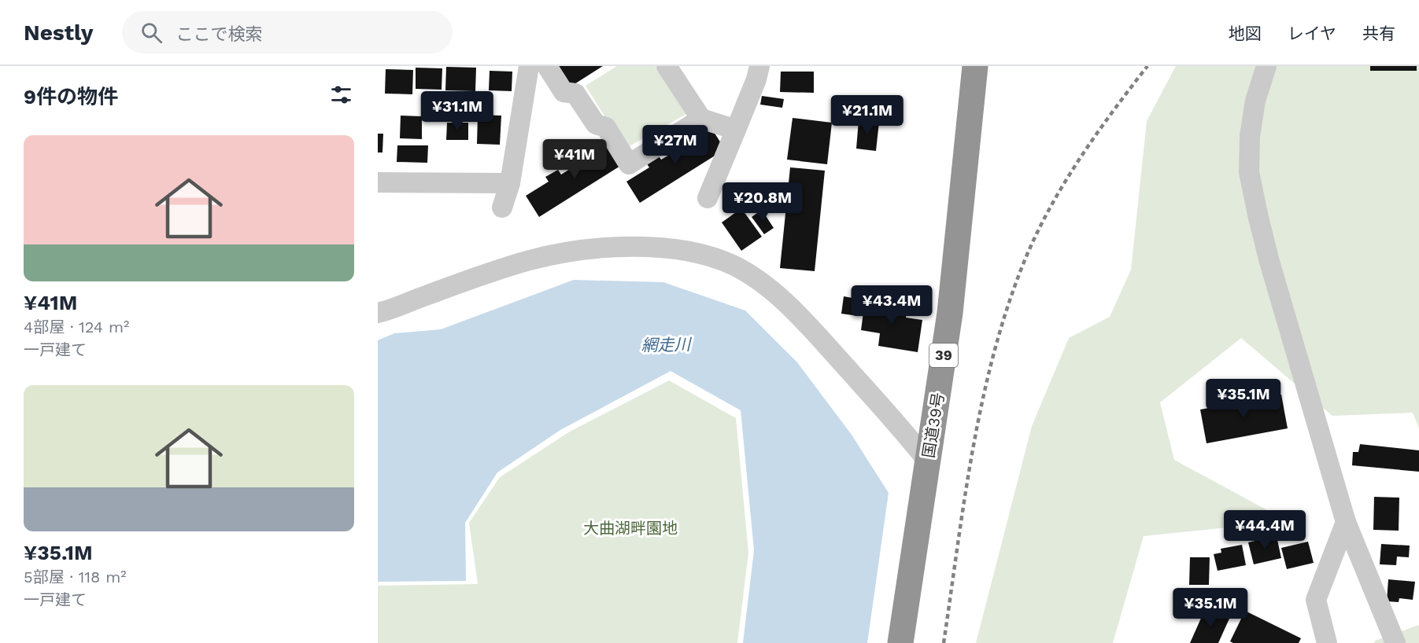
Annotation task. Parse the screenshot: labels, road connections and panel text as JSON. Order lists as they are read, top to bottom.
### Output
{
  "streets": {
    "highway": ["39", "国道39号"]
  },
  "water": ["網走川"],
  "parks": ["大曲湖畔園地"],
  "page": {
    "header": "Nestly",
    "search": "ここで検索",
    "nav": ["地図", "レイヤ", "共有"],
    "heading": "9件の物件",
    "price": [
      "¥31.1M",
      "¥21.1M",
      "¥27M",
      "¥41M",
      "¥20.8M",
      "¥43.4M",
      "¥35.1M",
      "¥44.4M",
      "¥35.1M"
    ],
    "list": [
      {
        "name": "¥41M",
        "note": "4部屋 · 124 m² · 一戸建て"
      },
      {
        "name": "¥35.1M",
        "note": "5部屋 · 118 m² · 一戸建て"
      }
    ]
  }
}
